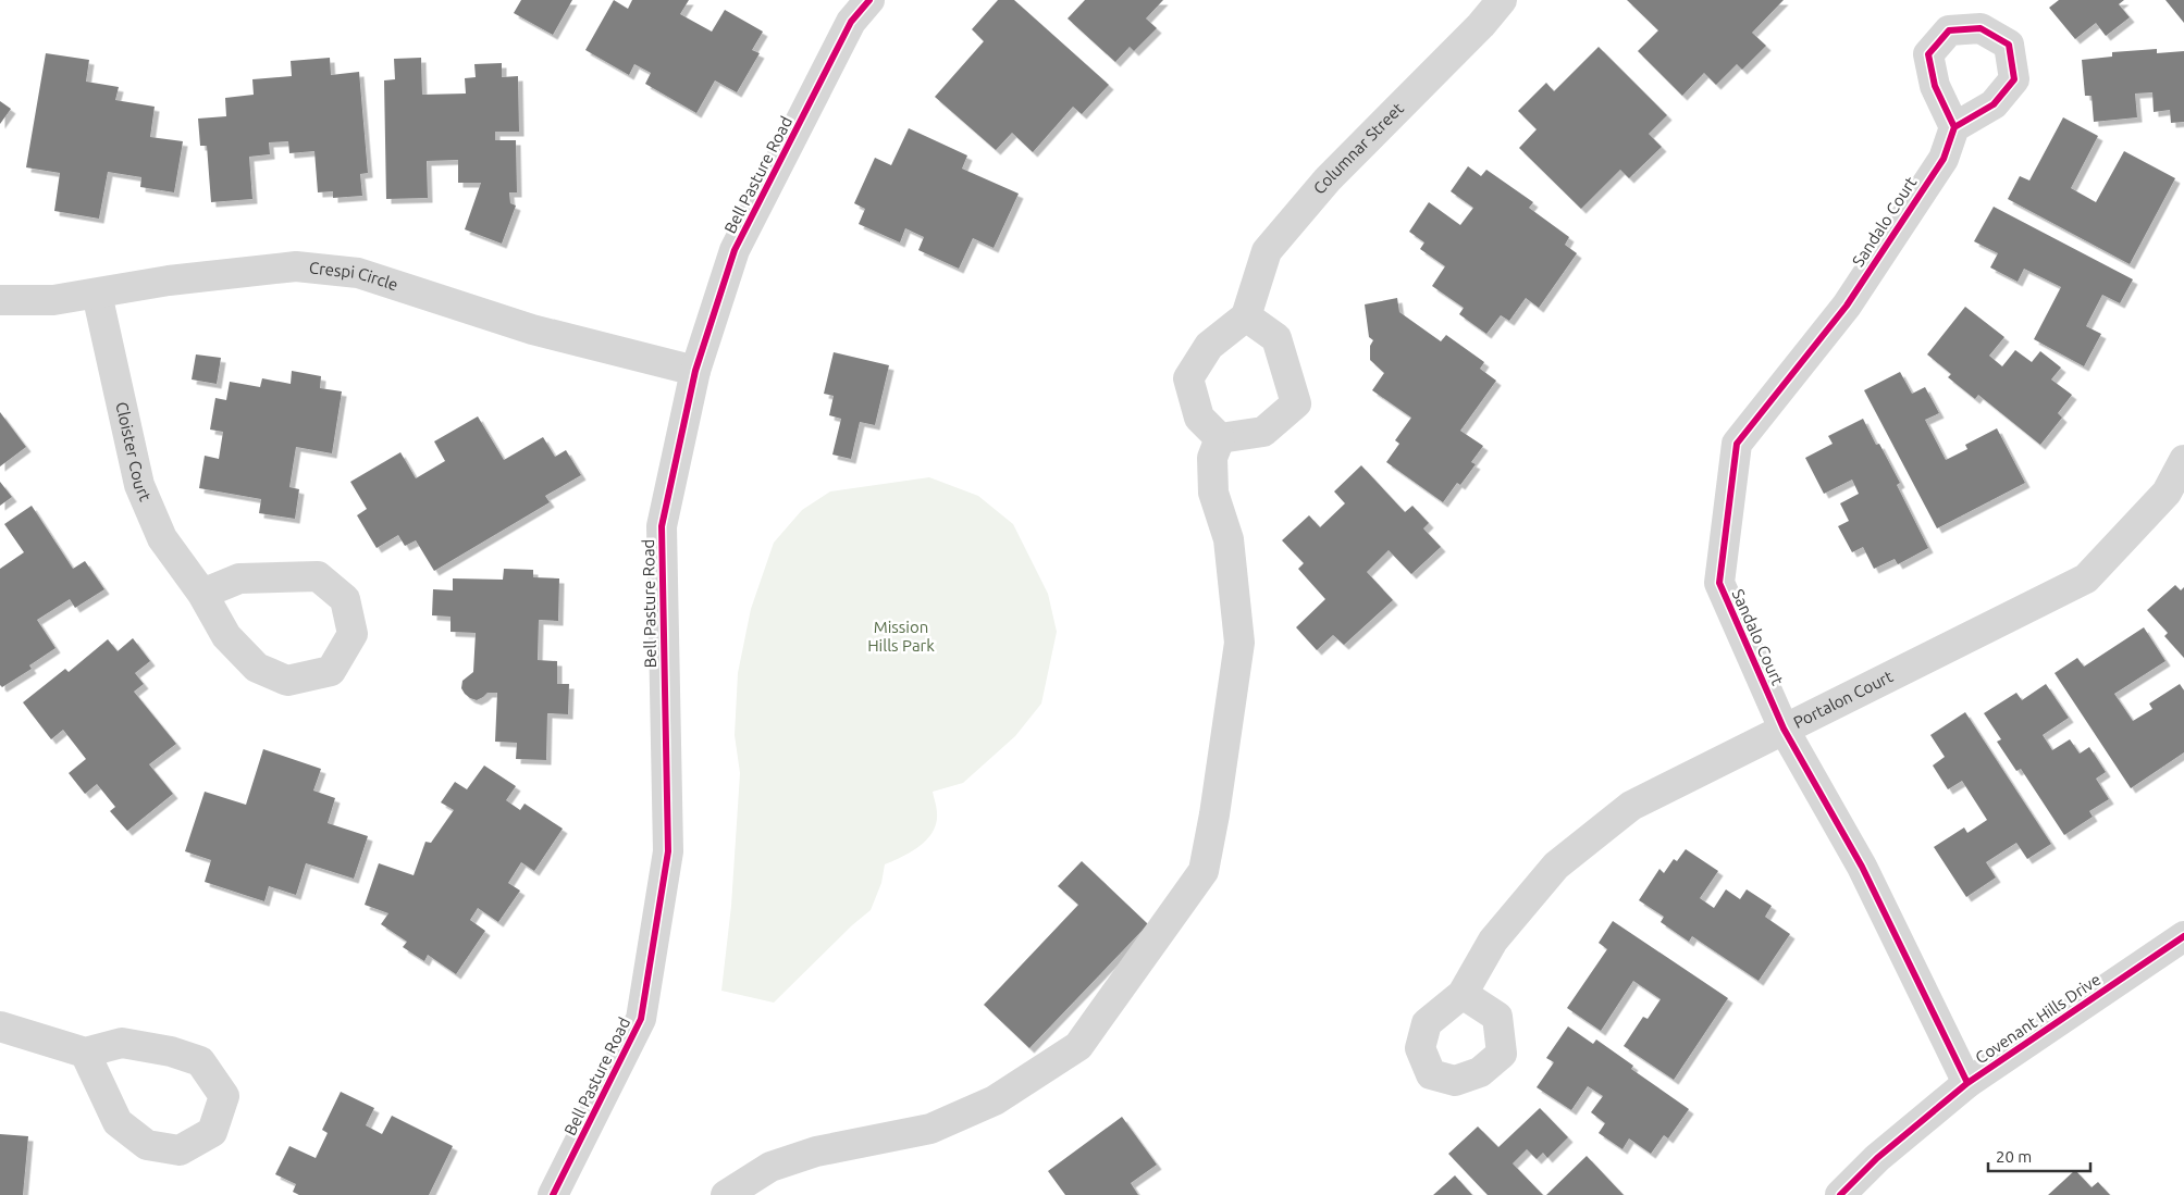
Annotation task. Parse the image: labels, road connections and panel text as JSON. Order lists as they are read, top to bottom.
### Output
{
  "streets": {
    "street": [
      "Columnar Street",
      "Bell Pasture Road",
      "Sandalo Court",
      "Crespi Circle",
      "Cloister Court",
      "Portalon Court",
      "Covenant Hills Drive"
    ]
  },
  "crossings": [
    ["Bell Pasture Road", "Crespi Circle"],
    ["Sandalo Court", "Portalon Court"],
    ["Sandalo Court", "Covenant Hills Drive"],
    ["Crespi Circle", "Cloister Court"]
  ],
  "parks": ["Mission Hills Park"],
  "scale_bar": "20 m"
}
